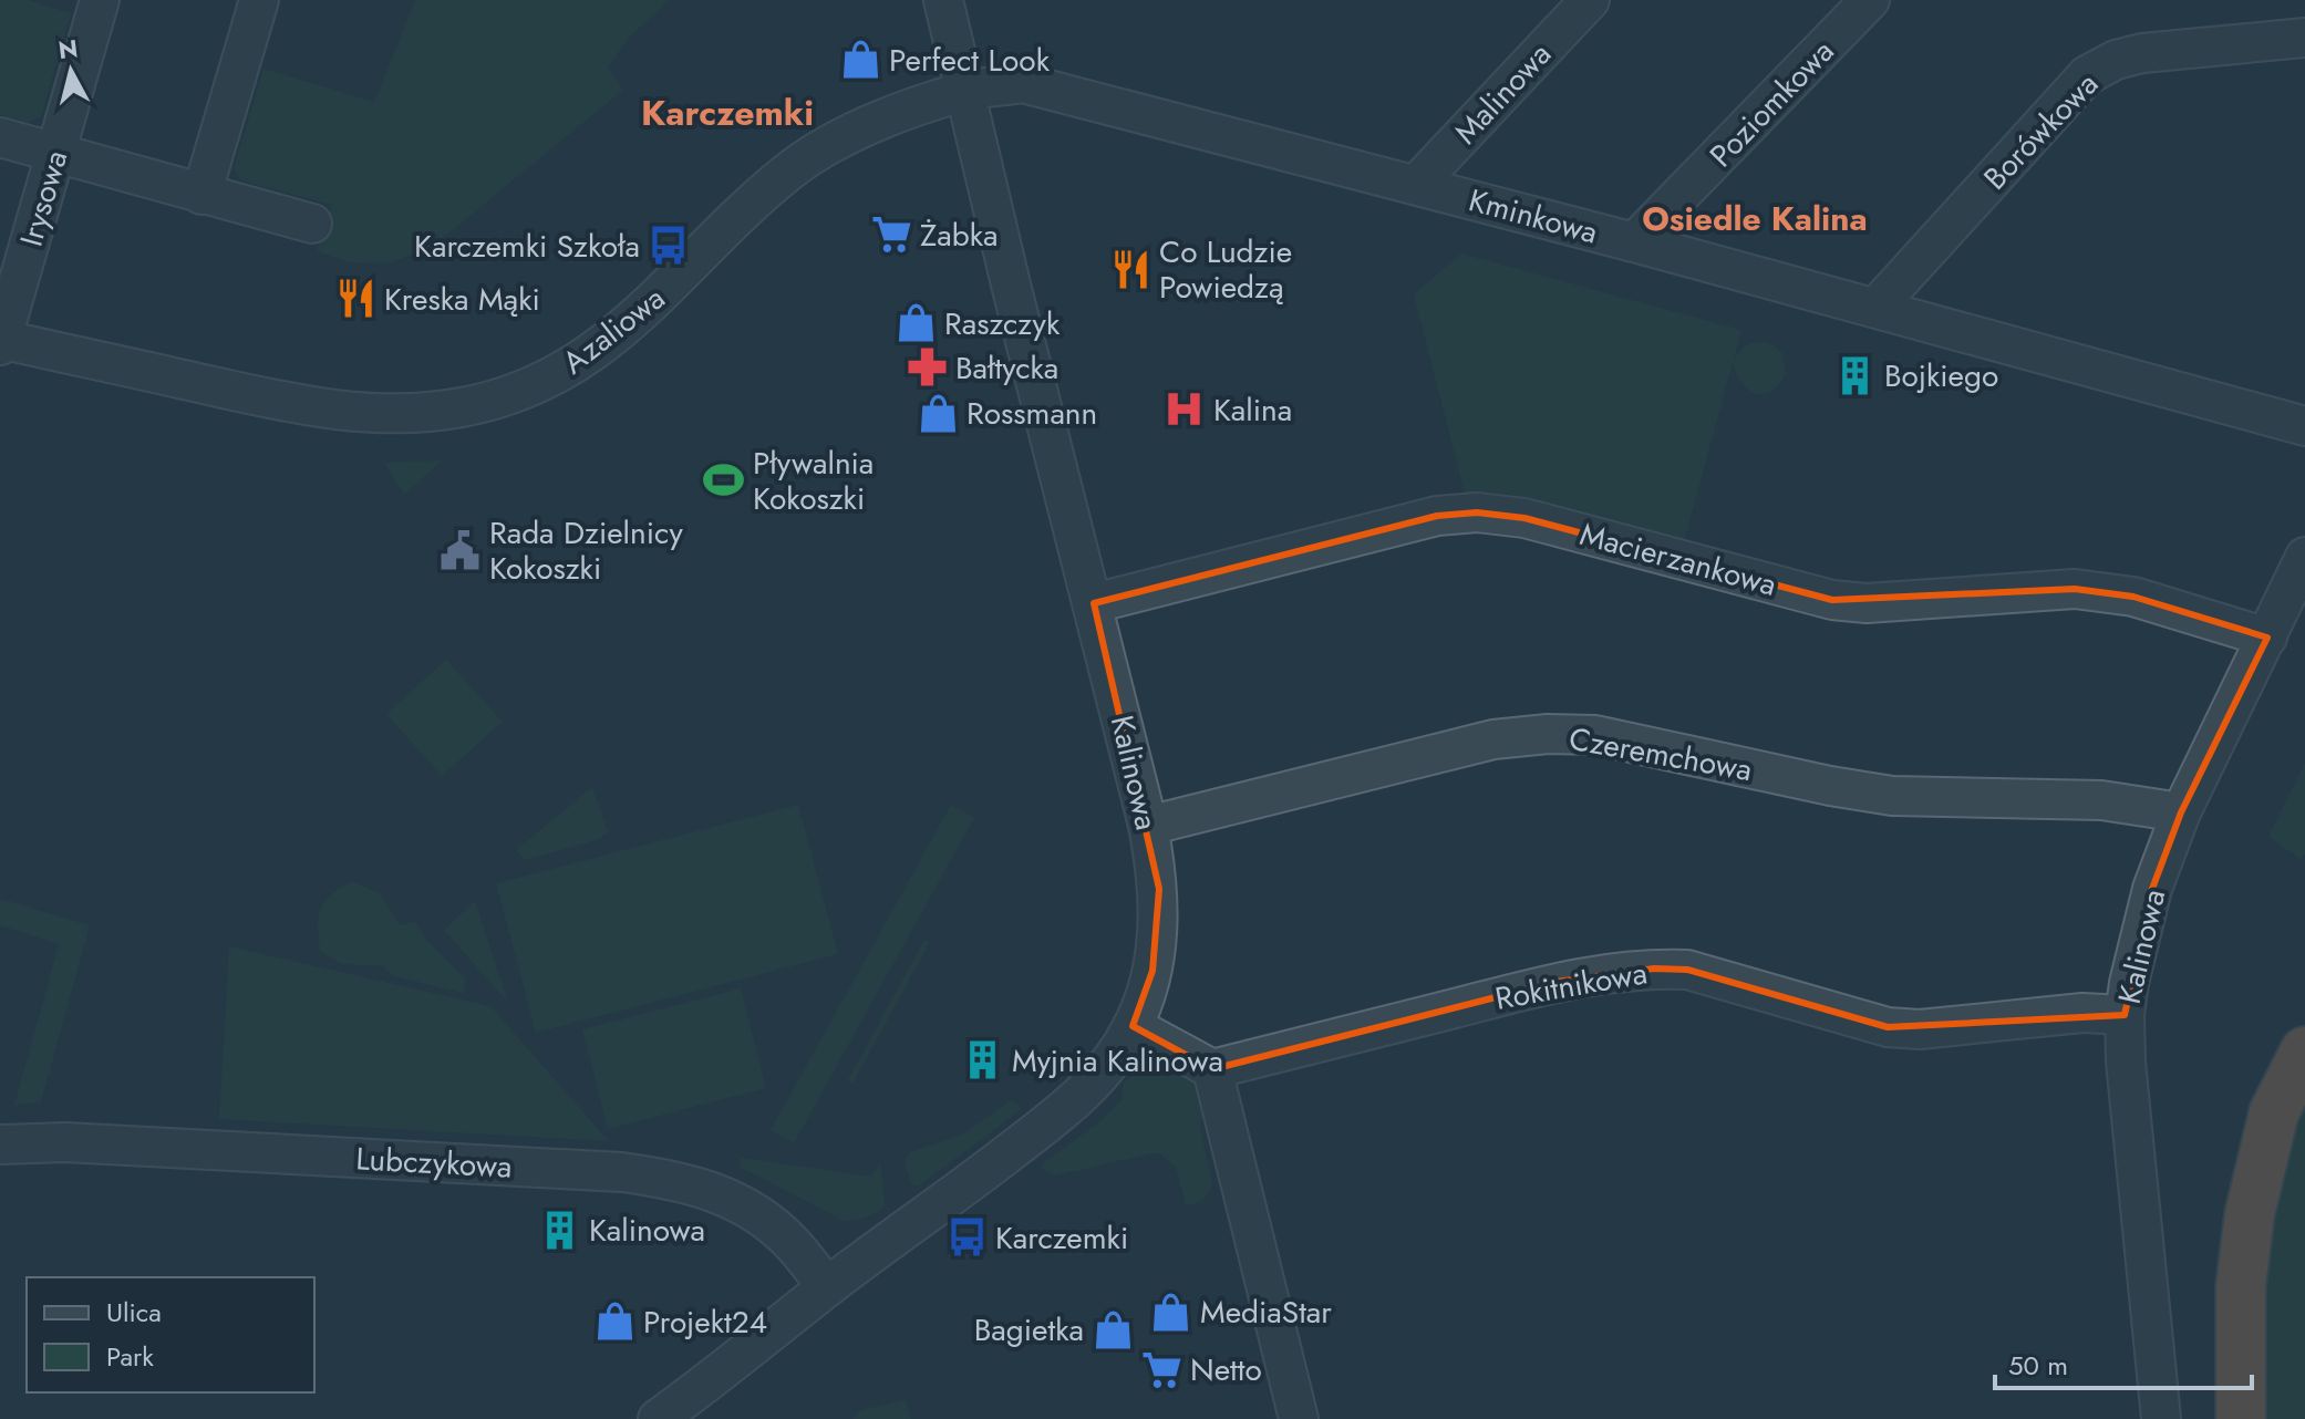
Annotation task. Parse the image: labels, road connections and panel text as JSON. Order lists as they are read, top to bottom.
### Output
{
  "streets": {
    "street": [
      "Malinowa",
      "Poziomkowa",
      "Borówkowa",
      "Irysowa",
      "Kminkowa",
      "Azaliowa",
      "Macierzankowa",
      "Czeremchowa",
      "Kalinowa",
      "Rokitnikowa",
      "Lubczykowa"
    ]
  },
  "crossings": [
    ["Malinowa", "Kminkowa"],
    ["Poziomkowa", "Kminkowa"],
    ["Borówkowa", "Kminkowa"],
    ["Irysowa", "Azaliowa"],
    ["Kminkowa", "Azaliowa"],
    ["Kminkowa", "Kalinowa"],
    ["Azaliowa", "Kalinowa"],
    ["Macierzankowa", "Kalinowa"],
    ["Czeremchowa", "Kalinowa"],
    ["Kalinowa", "Rokitnikowa"],
    ["Kalinowa", "Lubczykowa"]
  ],
  "districts": ["Karczemki", "Osiedle Kalina"],
  "places": {
    "shop": [
      "Perfect Look",
      "Raszczyk",
      "Rossmann",
      "MediaStar",
      "Projekt24",
      "Bagietka"
    ],
    "supermarket": ["Żabka", "Netto"],
    "bus stop": ["Karczemki Szkoła", "Karczemki"],
    "restaurant": ["Co Ludzie Powiedzą", "Kreska Mąki"],
    "pharmacy": ["Bałtycka"],
    "building": ["Bojkiego", "Myjnia Kalinowa", "Kalinowa"],
    "hospital": ["Kalina"],
    "sports": ["Pływalnia Kokoszki"],
    "public building": ["Rada Dzielnicy Kokoszki"]
  },
  "legend": ["Ulica", "Park"],
  "scale_bar": "50 m",
  "north": "top"
}
